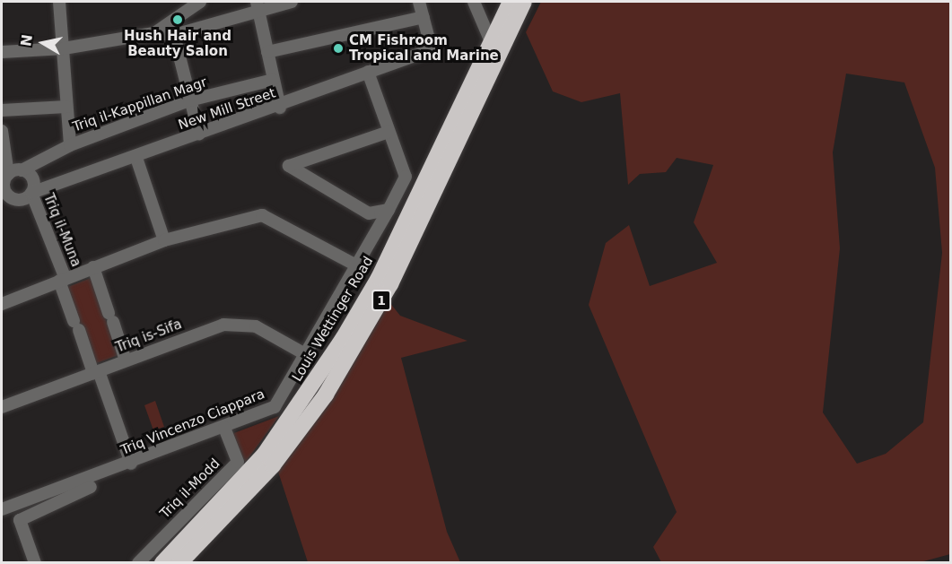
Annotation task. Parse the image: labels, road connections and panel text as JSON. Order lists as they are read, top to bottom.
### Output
{
  "streets": {
    "highway": ["1", "Louis Wettinger Road"],
    "street": [
      "Triq il-Kappillan Magr",
      "New Mill Street",
      "Triq il-Muna",
      "Triq is-Sifa",
      "Triq Vincenzo Ciappara",
      "Triq il-Modd"
    ]
  },
  "crossings": [
    ["Triq il-Kappillan Magr", "New Mill Street"],
    ["Triq il-Kappillan Magr", "Triq il-Muna"],
    ["New Mill Street", "Triq il-Muna"],
    ["New Mill Street", "Triq Vincenzo Ciappara"],
    ["Triq il-Muna", "Triq is-Sifa"],
    ["Triq il-Muna", "Triq Vincenzo Ciappara"],
    ["Triq is-Sifa", "Triq Vincenzo Ciappara"],
    ["Triq Vincenzo Ciappara", "Triq il-Modd"]
  ],
  "places": ["Hush Hair and Beauty Salon", "CM Fishroom Tropical and Marine"],
  "north": "left"
}
